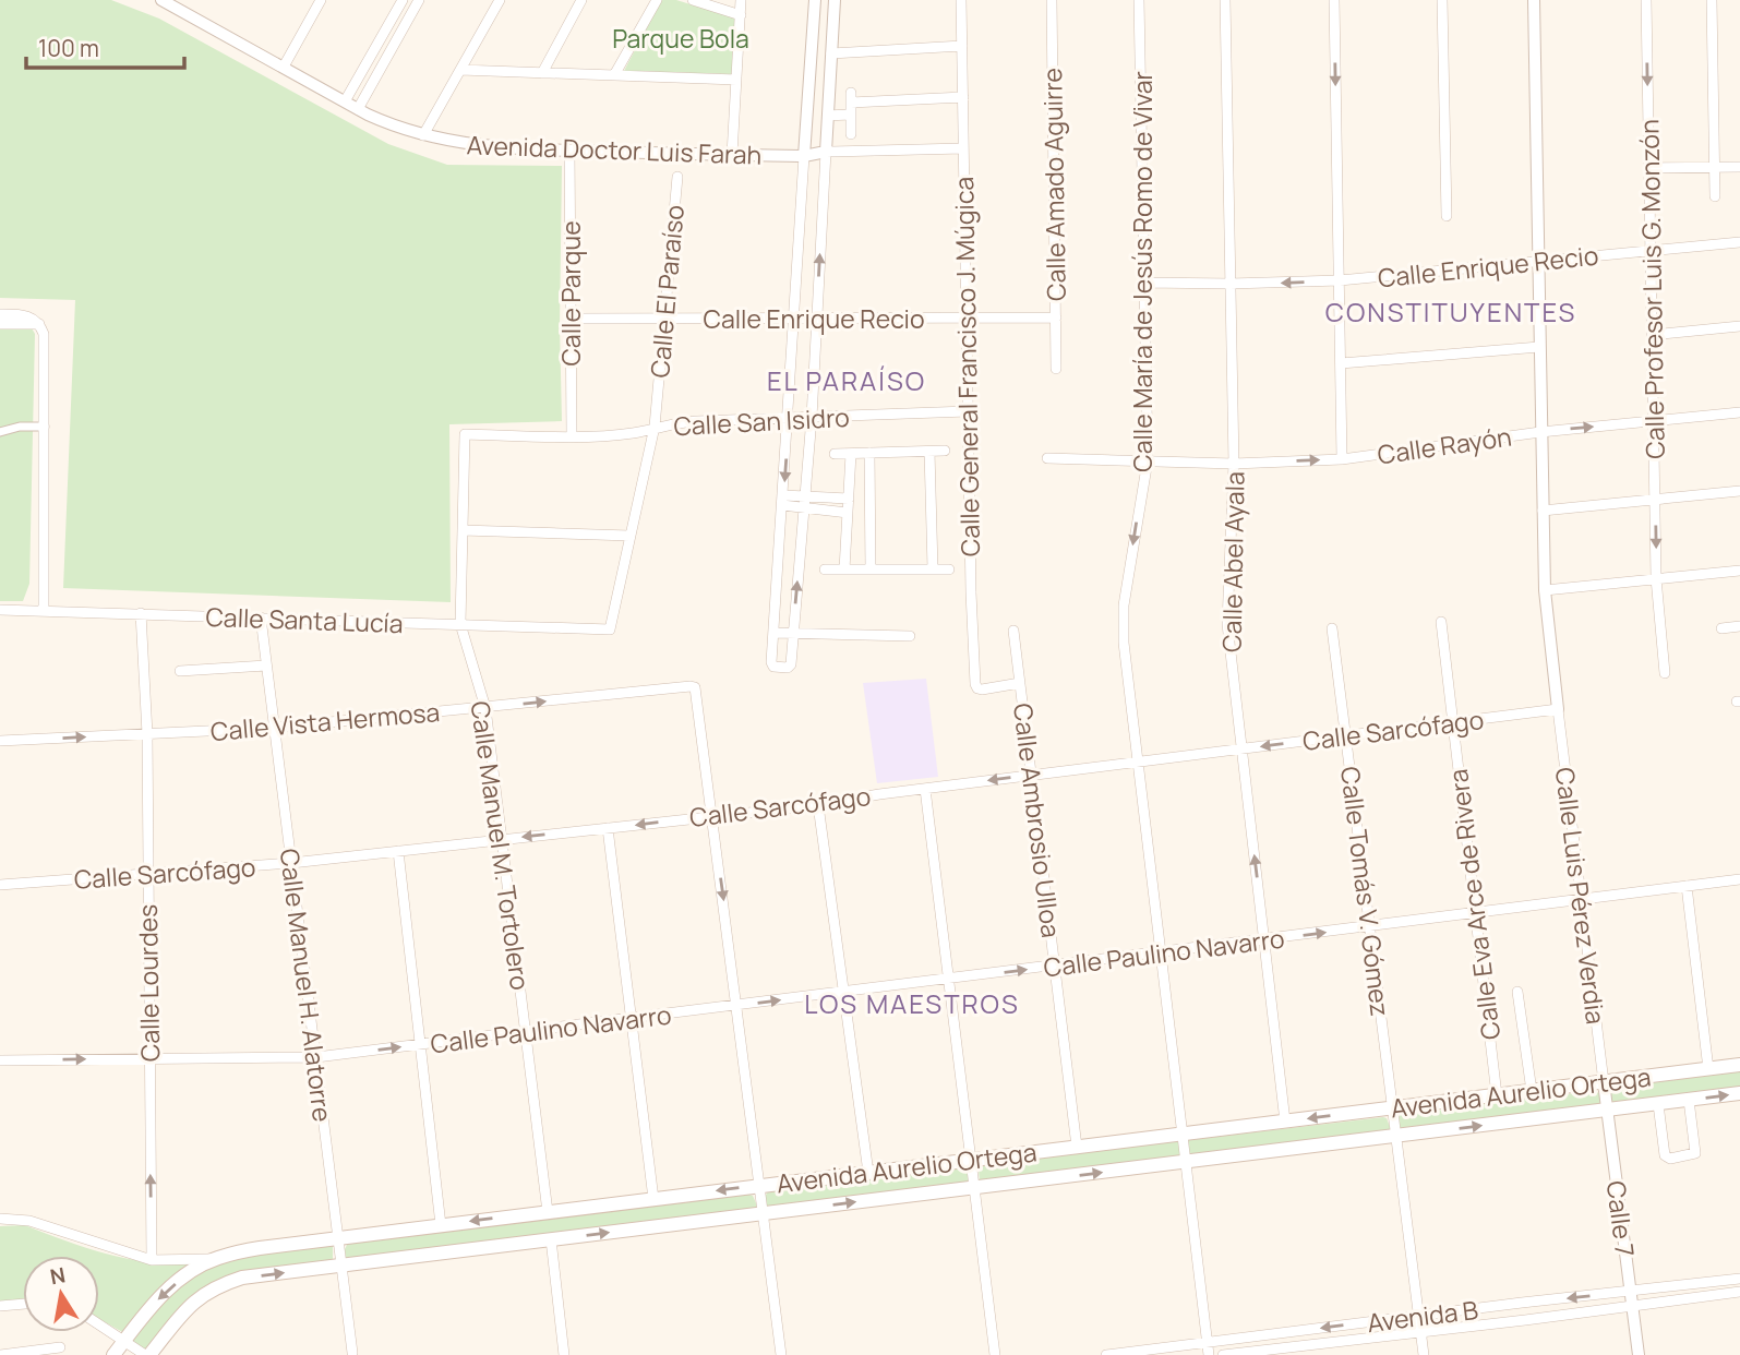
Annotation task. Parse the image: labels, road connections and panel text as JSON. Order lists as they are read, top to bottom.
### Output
{
  "streets": {
    "main road": ["Avenida Aurelio Ortega"],
    "street": [
      "Avenida Doctor Luis Farah",
      "Calle Amado Aguirre",
      "Calle Enrique Recio",
      "Calle María de Jesús Romo de Vivar",
      "Calle Profesor Luis G. Monzón",
      "Calle El Paraíso",
      "Calle Parque",
      "Calle General Francisco J. Múgica",
      "Calle San Isidro",
      "Calle Rayón",
      "Calle Abel Ayala",
      "Calle Santa Lucía",
      "Calle Vista Hermosa",
      "Calle Sarcófago",
      "Calle Ambrosio Ulloa",
      "Calle Manuel M. Tortolero",
      "Calle Tomás V. Gómez",
      "Calle Luis Pérez Verdia",
      "Calle Eva Arce de Rivera",
      "Calle Paulino Navarro",
      "Calle Lourdes",
      "Calle Manuel H. Alatorre",
      "Calle 7",
      "Avenida B"
    ]
  },
  "crossings": [
    ["Avenida Doctor Luis Farah", "Calle Parque"],
    ["Calle Amado Aguirre", "Calle Enrique Recio"],
    ["Calle Enrique Recio", "Calle María de Jesús Romo de Vivar"],
    ["Calle Enrique Recio", "Calle Profesor Luis G. Monzón"],
    ["Calle Enrique Recio", "Calle El Paraíso"],
    ["Calle Enrique Recio", "Calle Parque"],
    ["Calle Enrique Recio", "Calle General Francisco J. Múgica"],
    ["Calle Enrique Recio", "Calle Abel Ayala"],
    ["Calle María de Jesús Romo de Vivar", "Calle Rayón"],
    ["Calle María de Jesús Romo de Vivar", "Calle Sarcófago"],
    ["Calle María de Jesús Romo de Vivar", "Calle Paulino Navarro"],
    ["Calle María de Jesús Romo de Vivar", "Avenida Aurelio Ortega"],
    ["Calle María de Jesús Romo de Vivar", "Avenida B"],
    ["Calle Profesor Luis G. Monzón", "Calle Rayón"],
    ["Calle El Paraíso", "Calle San Isidro"],
    ["Calle El Paraíso", "Calle Santa Lucía"],
    ["Calle Parque", "Calle San Isidro"],
    ["Calle General Francisco J. Múgica", "Calle San Isidro"],
    ["Calle General Francisco J. Múgica", "Calle Ambrosio Ulloa"],
    ["Calle San Isidro", "Calle Manuel M. Tortolero"],
    ["Calle Rayón", "Calle Abel Ayala"],
    ["Calle Abel Ayala", "Calle Sarcófago"],
    ["Calle Abel Ayala", "Calle Paulino Navarro"],
    ["Calle Abel Ayala", "Avenida Aurelio Ortega"],
    ["Calle Santa Lucía", "Calle Manuel M. Tortolero"],
    ["Calle Santa Lucía", "Calle Lourdes"],
    ["Calle Santa Lucía", "Calle Manuel H. Alatorre"],
    ["Calle Vista Hermosa", "Calle Sarcófago"],
    ["Calle Vista Hermosa", "Calle Manuel M. Tortolero"],
    ["Calle Vista Hermosa", "Calle Lourdes"],
    ["Calle Vista Hermosa", "Calle Manuel H. Alatorre"],
    ["Calle Sarcófago", "Calle Ambrosio Ulloa"],
    ["Calle Sarcófago", "Calle Manuel M. Tortolero"],
    ["Calle Sarcófago", "Calle Tomás V. Gómez"],
    ["Calle Sarcófago", "Calle Luis Pérez Verdia"],
    ["Calle Sarcófago", "Calle Eva Arce de Rivera"],
    ["Calle Sarcófago", "Calle Lourdes"],
    ["Calle Sarcófago", "Calle Manuel H. Alatorre"],
    ["Calle Ambrosio Ulloa", "Calle Paulino Navarro"],
    ["Calle Ambrosio Ulloa", "Avenida Aurelio Ortega"],
    ["Calle Manuel M. Tortolero", "Calle Paulino Navarro"],
    ["Calle Manuel M. Tortolero", "Avenida Aurelio Ortega"],
    ["Calle Tomás V. Gómez", "Calle Paulino Navarro"],
    ["Calle Tomás V. Gómez", "Avenida Aurelio Ortega"],
    ["Calle Tomás V. Gómez", "Avenida B"],
    ["Calle Luis Pérez Verdia", "Calle Paulino Navarro"],
    ["Calle Luis Pérez Verdia", "Avenida Aurelio Ortega"],
    ["Calle Luis Pérez Verdia", "Calle 7"],
    ["Calle Eva Arce de Rivera", "Calle Paulino Navarro"],
    ["Calle Eva Arce de Rivera", "Avenida Aurelio Ortega"],
    ["Calle Paulino Navarro", "Calle Lourdes"],
    ["Calle Paulino Navarro", "Calle Manuel H. Alatorre"],
    ["Calle Manuel H. Alatorre", "Avenida Aurelio Ortega"],
    ["Avenida Aurelio Ortega", "Calle 7"],
    ["Calle 7", "Avenida B"]
  ],
  "districts": ["CONSTITUYENTES", "EL PARAÍSO", "LOS MAESTROS"],
  "parks": ["Parque Bola"],
  "scale_bar": "100 m",
  "north": "top"
}
